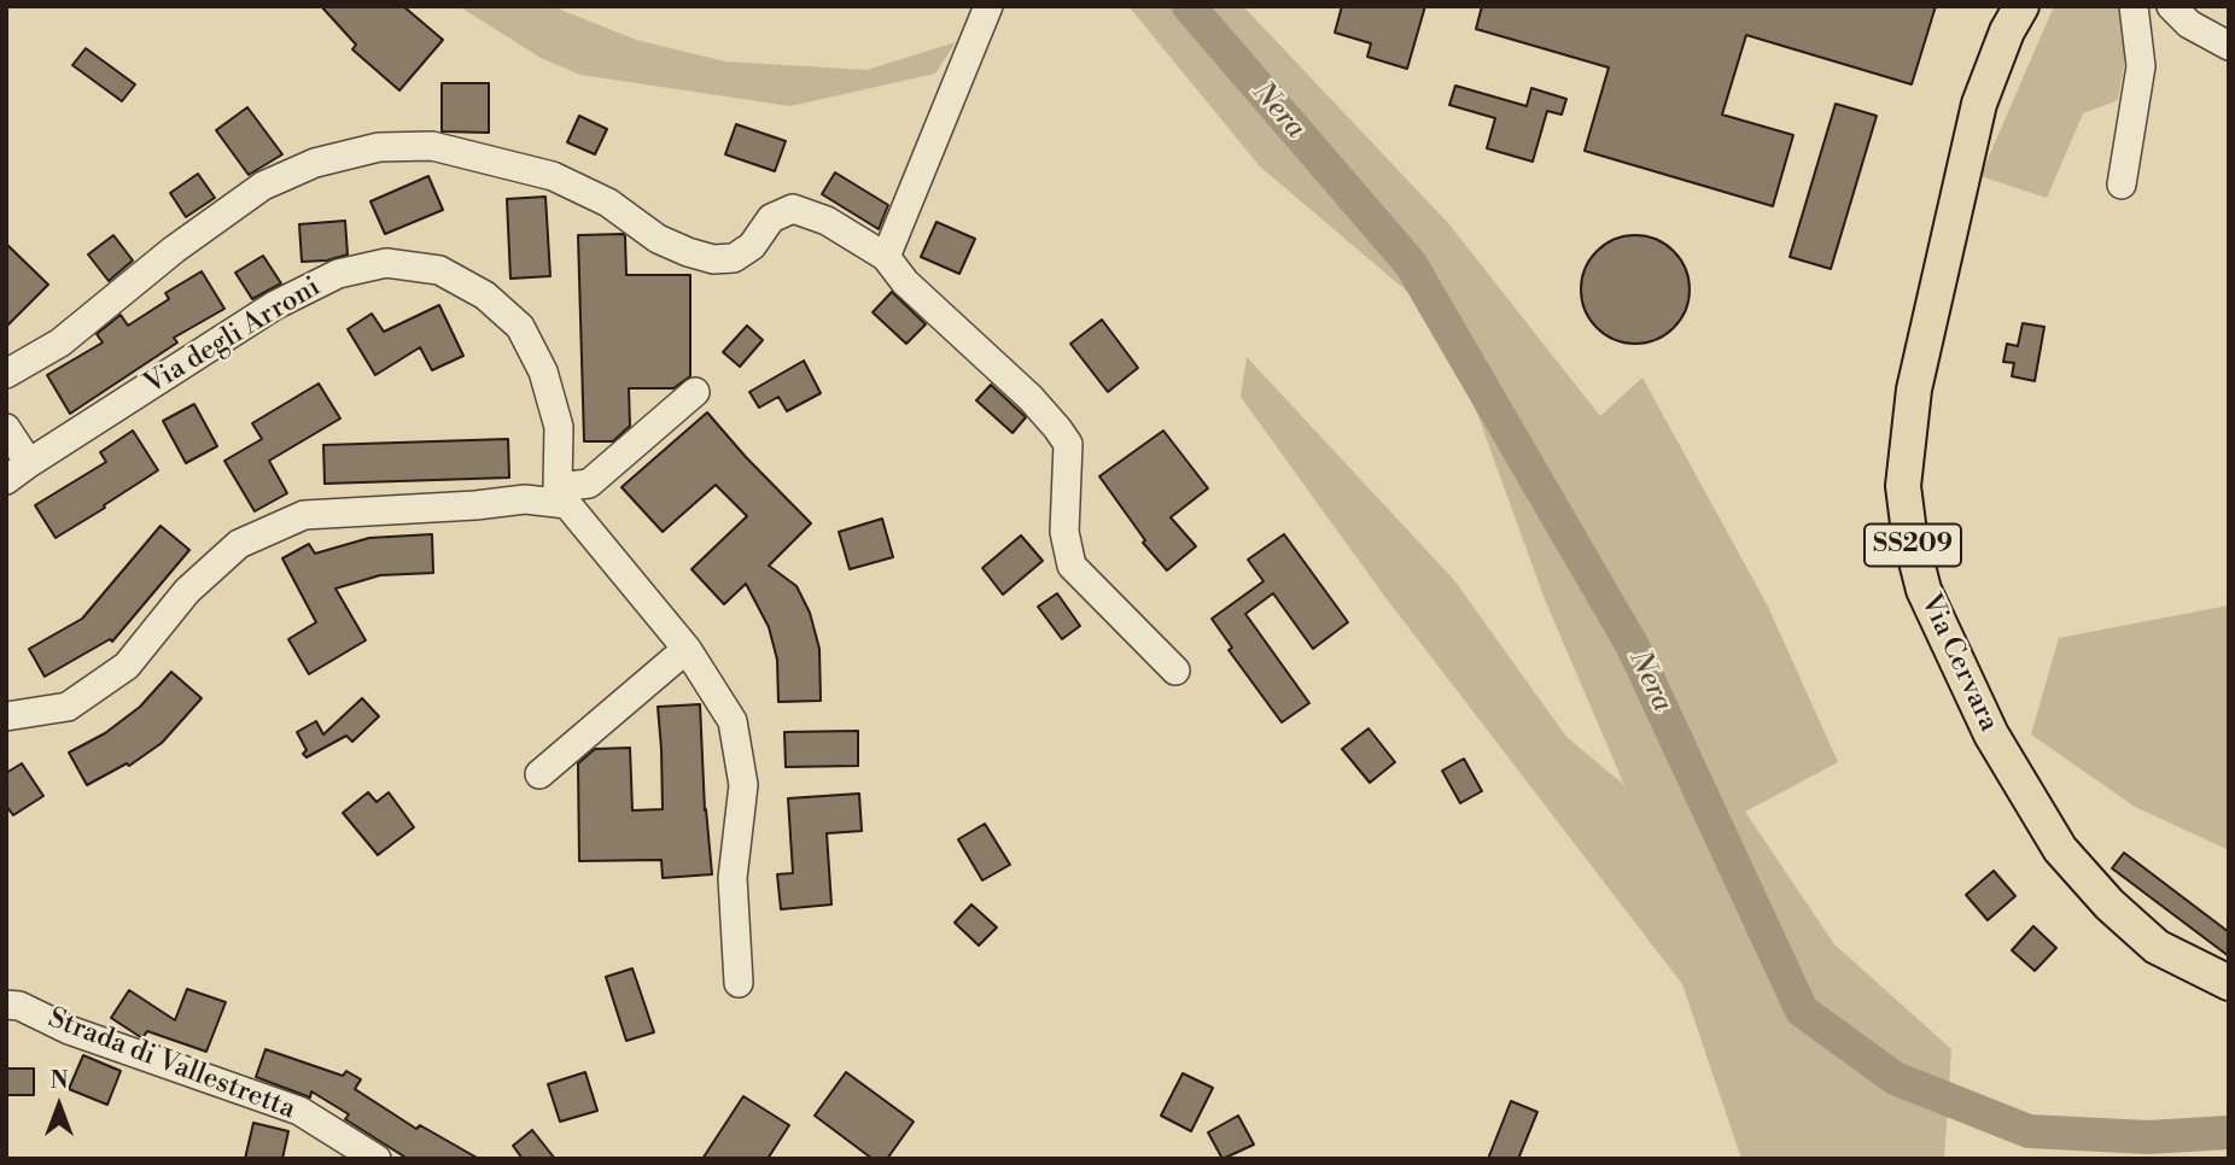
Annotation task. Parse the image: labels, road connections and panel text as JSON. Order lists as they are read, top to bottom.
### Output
{
  "streets": {
    "main road": ["SS209", "Via Cervara"],
    "street": ["Via degli Arroni", "Strada di Vallestretta"]
  },
  "water": ["Nera"],
  "north": "top"
}
